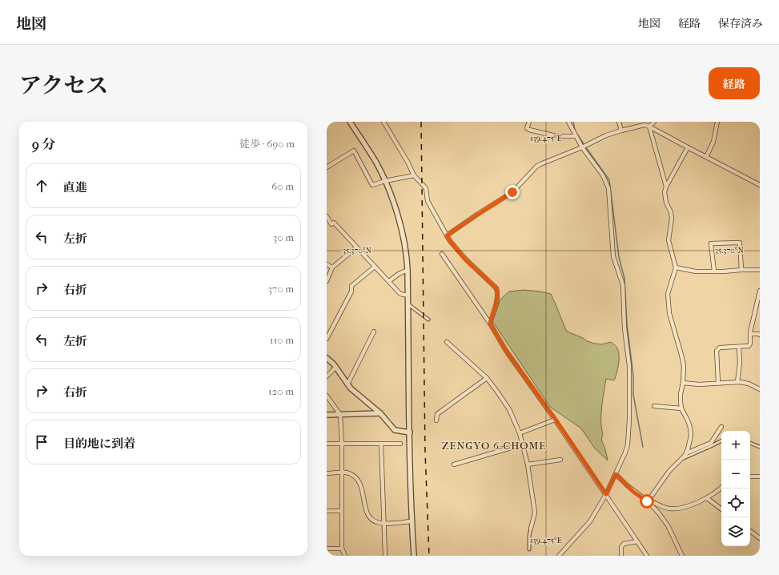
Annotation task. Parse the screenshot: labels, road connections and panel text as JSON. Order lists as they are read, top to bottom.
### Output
{
  "districts": ["ZENGYO 6-CHOME"],
  "page": {
    "header": "地図",
    "nav": ["地図", "経路", "保存済み"],
    "title": "アクセス",
    "buttons": "経路",
    "heading": ["9 分", "徒歩 · 690 m"],
    "list": [
      ["直進", "60 m"],
      ["左折", "30 m"],
      ["右折", "370 m"],
      ["左折", "110 m"],
      ["右折", "120 m"],
      "目的地に到着"
    ],
    "map_buttons": ["+", "−"]
  },
  "coordinates": ["139.475°E", "35.370°N"]
}
